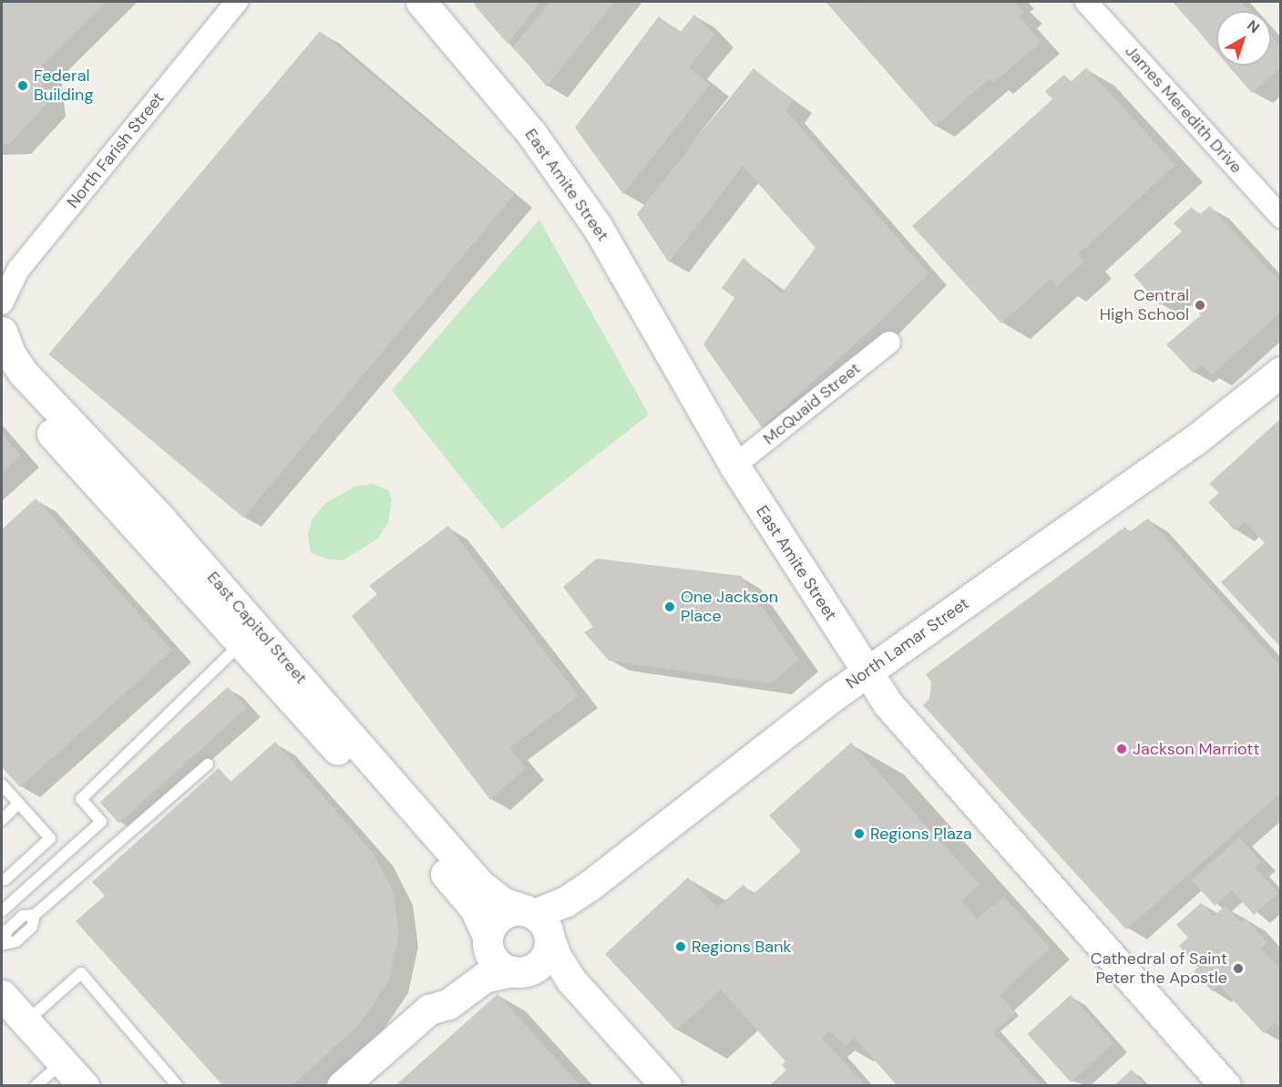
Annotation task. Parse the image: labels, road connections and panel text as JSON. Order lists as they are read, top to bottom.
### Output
{
  "streets": {
    "main road": ["East Amite Street", "East Capitol Street", "North Lamar Street"],
    "street": ["James Meredith Drive", "North Farish Street", "McQuaid Street"]
  },
  "crossings": [
    ["East Amite Street", "McQuaid Street"],
    ["East Amite Street", "North Lamar Street"],
    ["East Capitol Street", "North Lamar Street"]
  ],
  "places": [
    "Federal Building",
    "Central High School",
    "One Jackson Place",
    "Jackson Marriott",
    "Regions Plaza",
    "Regions Bank",
    "Cathedral of Saint Peter the Apostle"
  ],
  "north": "top right"
}
